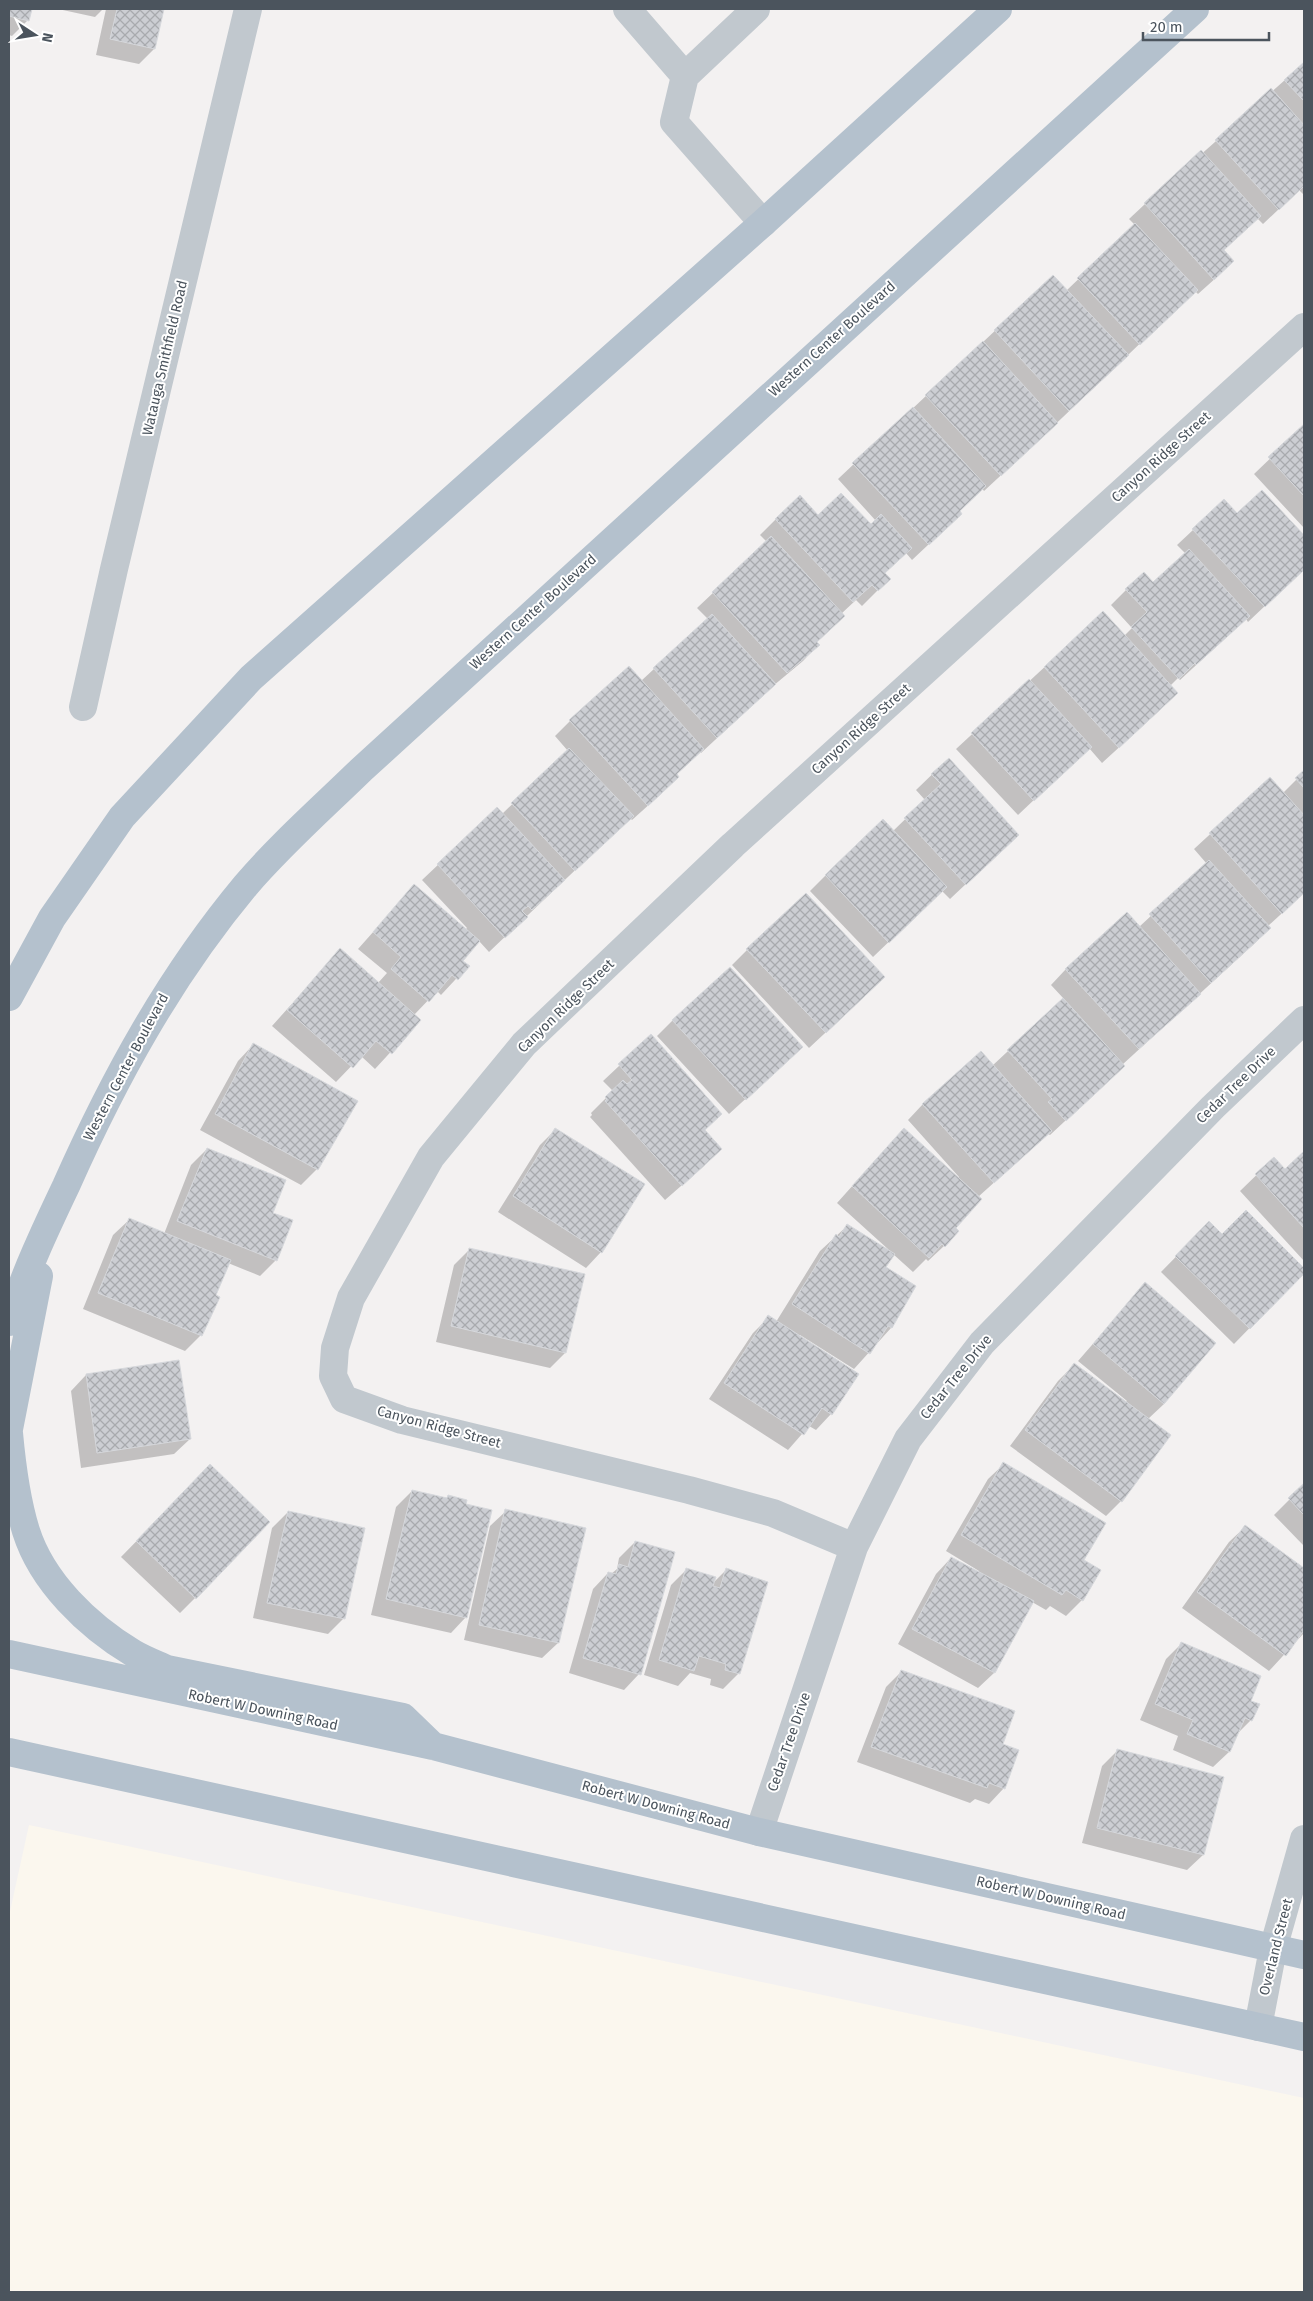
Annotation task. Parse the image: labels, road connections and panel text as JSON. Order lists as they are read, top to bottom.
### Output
{
  "streets": {
    "main road": ["Western Center Boulevard", "Robert W Downing Road"],
    "street": [
      "Watauga Smithfield Road",
      "Canyon Ridge Street",
      "Cedar Tree Drive",
      "Overland Street"
    ]
  },
  "crossings": [
    ["Canyon Ridge Street", "Cedar Tree Drive"],
    ["Cedar Tree Drive", "Robert W Downing Road"],
    ["Robert W Downing Road", "Overland Street"]
  ],
  "scale_bar": "20 m",
  "north": "right"
}
